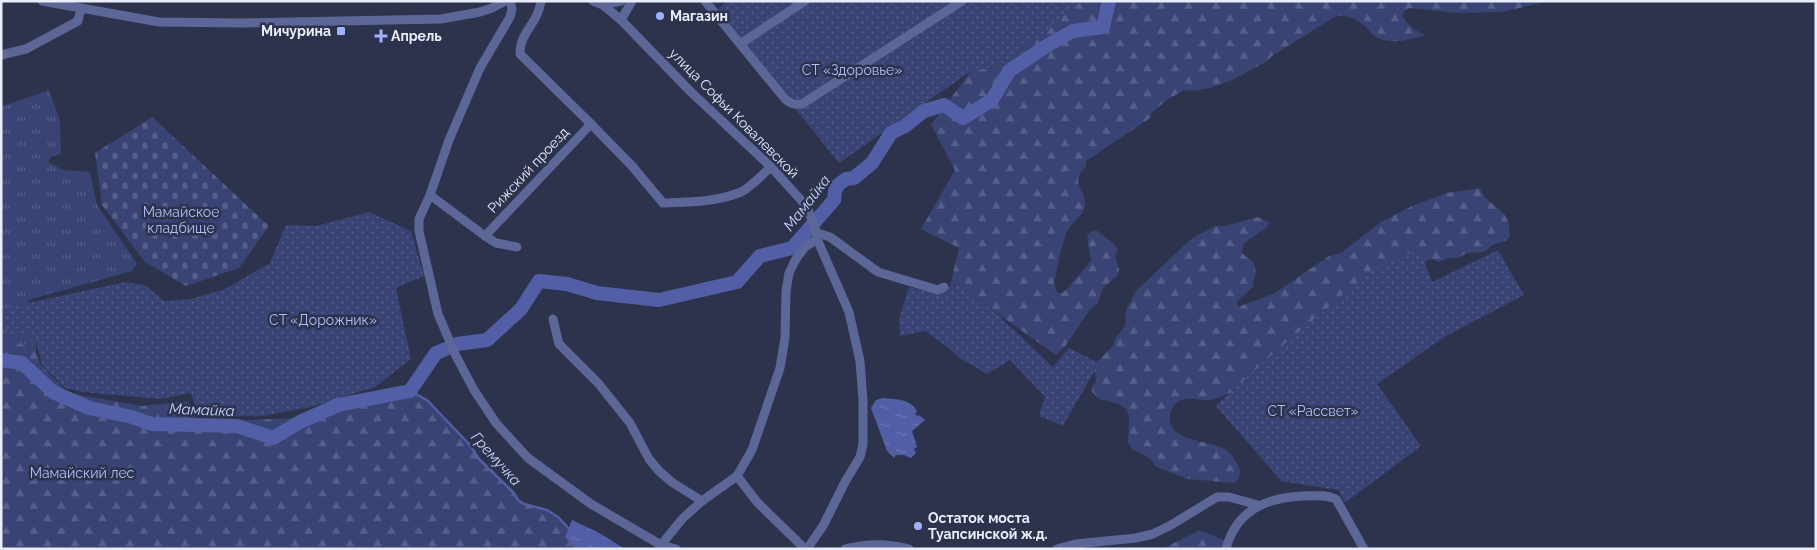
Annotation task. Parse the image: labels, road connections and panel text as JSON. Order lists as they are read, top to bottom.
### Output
{
  "streets": {
    "street": ["улица Софьи Ковалевской", "Рижский проезд"]
  },
  "water": ["Мамайка", "Гремучка"],
  "parks": [
    "СТ «Здоровье»",
    "Мамайское кладбище",
    "СТ «Дорожник»",
    "СТ «Рассвет»",
    "Мамайский лес"
  ],
  "places": {
    "other": ["Магазин", "Остаток моста Туапсинской ж.д."],
    "transit": ["Мичурина"],
    "health": ["Апрель"]
  }
}
